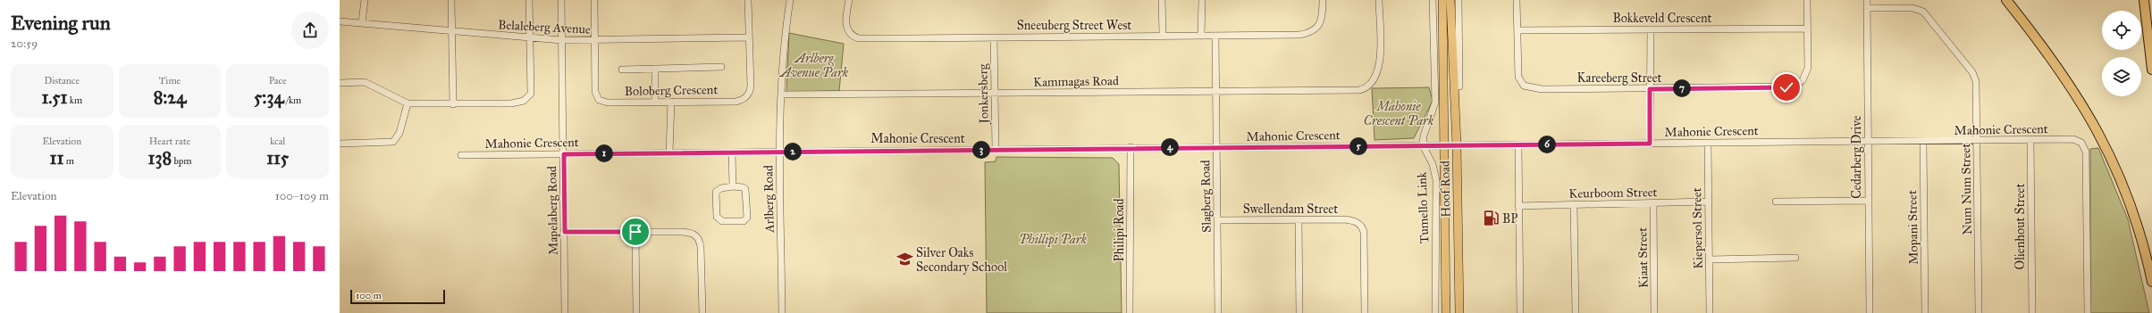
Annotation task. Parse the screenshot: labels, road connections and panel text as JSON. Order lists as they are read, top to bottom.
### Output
{
  "streets": {
    "main road": ["Hoof Road"],
    "street": [
      "Bokkeveld Crescent",
      "Sneeuberg Street West",
      "Belaleberg Avenue",
      "Kareeberg Street",
      "Kammagas Road",
      "Boloberg Crescent",
      "Jonkersberg",
      "Mahonie Crescent",
      "Cedarberg Drive",
      "Num Num Street",
      "Keurboom Street",
      "Slagberg Road",
      "Arlberg Road",
      "Tumello Link",
      "Swellendam Street",
      "Mapelaberg Road",
      "Olienhout Street",
      "Mopani Street",
      "Kiepersol Street",
      "Philipi Road",
      "Kiaat Street"
    ]
  },
  "crossings": [
    ["Bokkeveld Crescent", "Kareeberg Street"],
    ["Sneeuberg Street West", "Jonkersberg"],
    ["Sneeuberg Street West", "Slagberg Road"],
    ["Belaleberg Avenue", "Boloberg Crescent"],
    ["Belaleberg Avenue", "Mapelaberg Road"],
    ["Kammagas Road", "Jonkersberg"],
    ["Kammagas Road", "Slagberg Road"],
    ["Kammagas Road", "Arlberg Road"],
    ["Jonkersberg", "Mahonie Crescent"],
    ["Mahonie Crescent", "Cedarberg Drive"],
    ["Mahonie Crescent", "Hoof Road"],
    ["Mahonie Crescent", "Num Num Street"],
    ["Mahonie Crescent", "Slagberg Road"],
    ["Mahonie Crescent", "Arlberg Road"],
    ["Mahonie Crescent", "Tumello Link"],
    ["Mahonie Crescent", "Mapelaberg Road"],
    ["Mahonie Crescent", "Olienhout Street"],
    ["Mahonie Crescent", "Mopani Street"],
    ["Mahonie Crescent", "Kiepersol Street"],
    ["Mahonie Crescent", "Philipi Road"],
    ["Cedarberg Drive", "Num Num Street"],
    ["Keurboom Street", "Kiepersol Street"],
    ["Keurboom Street", "Kiaat Street"],
    ["Slagberg Road", "Swellendam Street"]
  ],
  "parks": ["Arlberg Avenue Park", "Mahonie Crescent Park", "Phillipi Park"],
  "places": {
    "fuel station": ["BP"],
    "school or university": ["Silver Oaks Secondary School"]
  },
  "scale_bar": "100 m",
  "page": {
    "heading": ["Evening run", "20:59"],
    "stats": [
      ["Distance", "1.51 km"],
      ["Time", "8:24"],
      ["Pace", "5:34 /km"],
      ["Elevation", "11 m"],
      ["Heart rate", "138 bpm"],
      ["kcal", "115"]
    ],
    "pins": [
      "7",
      "6",
      "5",
      "4",
      "3",
      "2",
      "1"
    ],
    "chart": ["Elevation", "100–109 m"],
    "scale": "100 m"
  }
}
